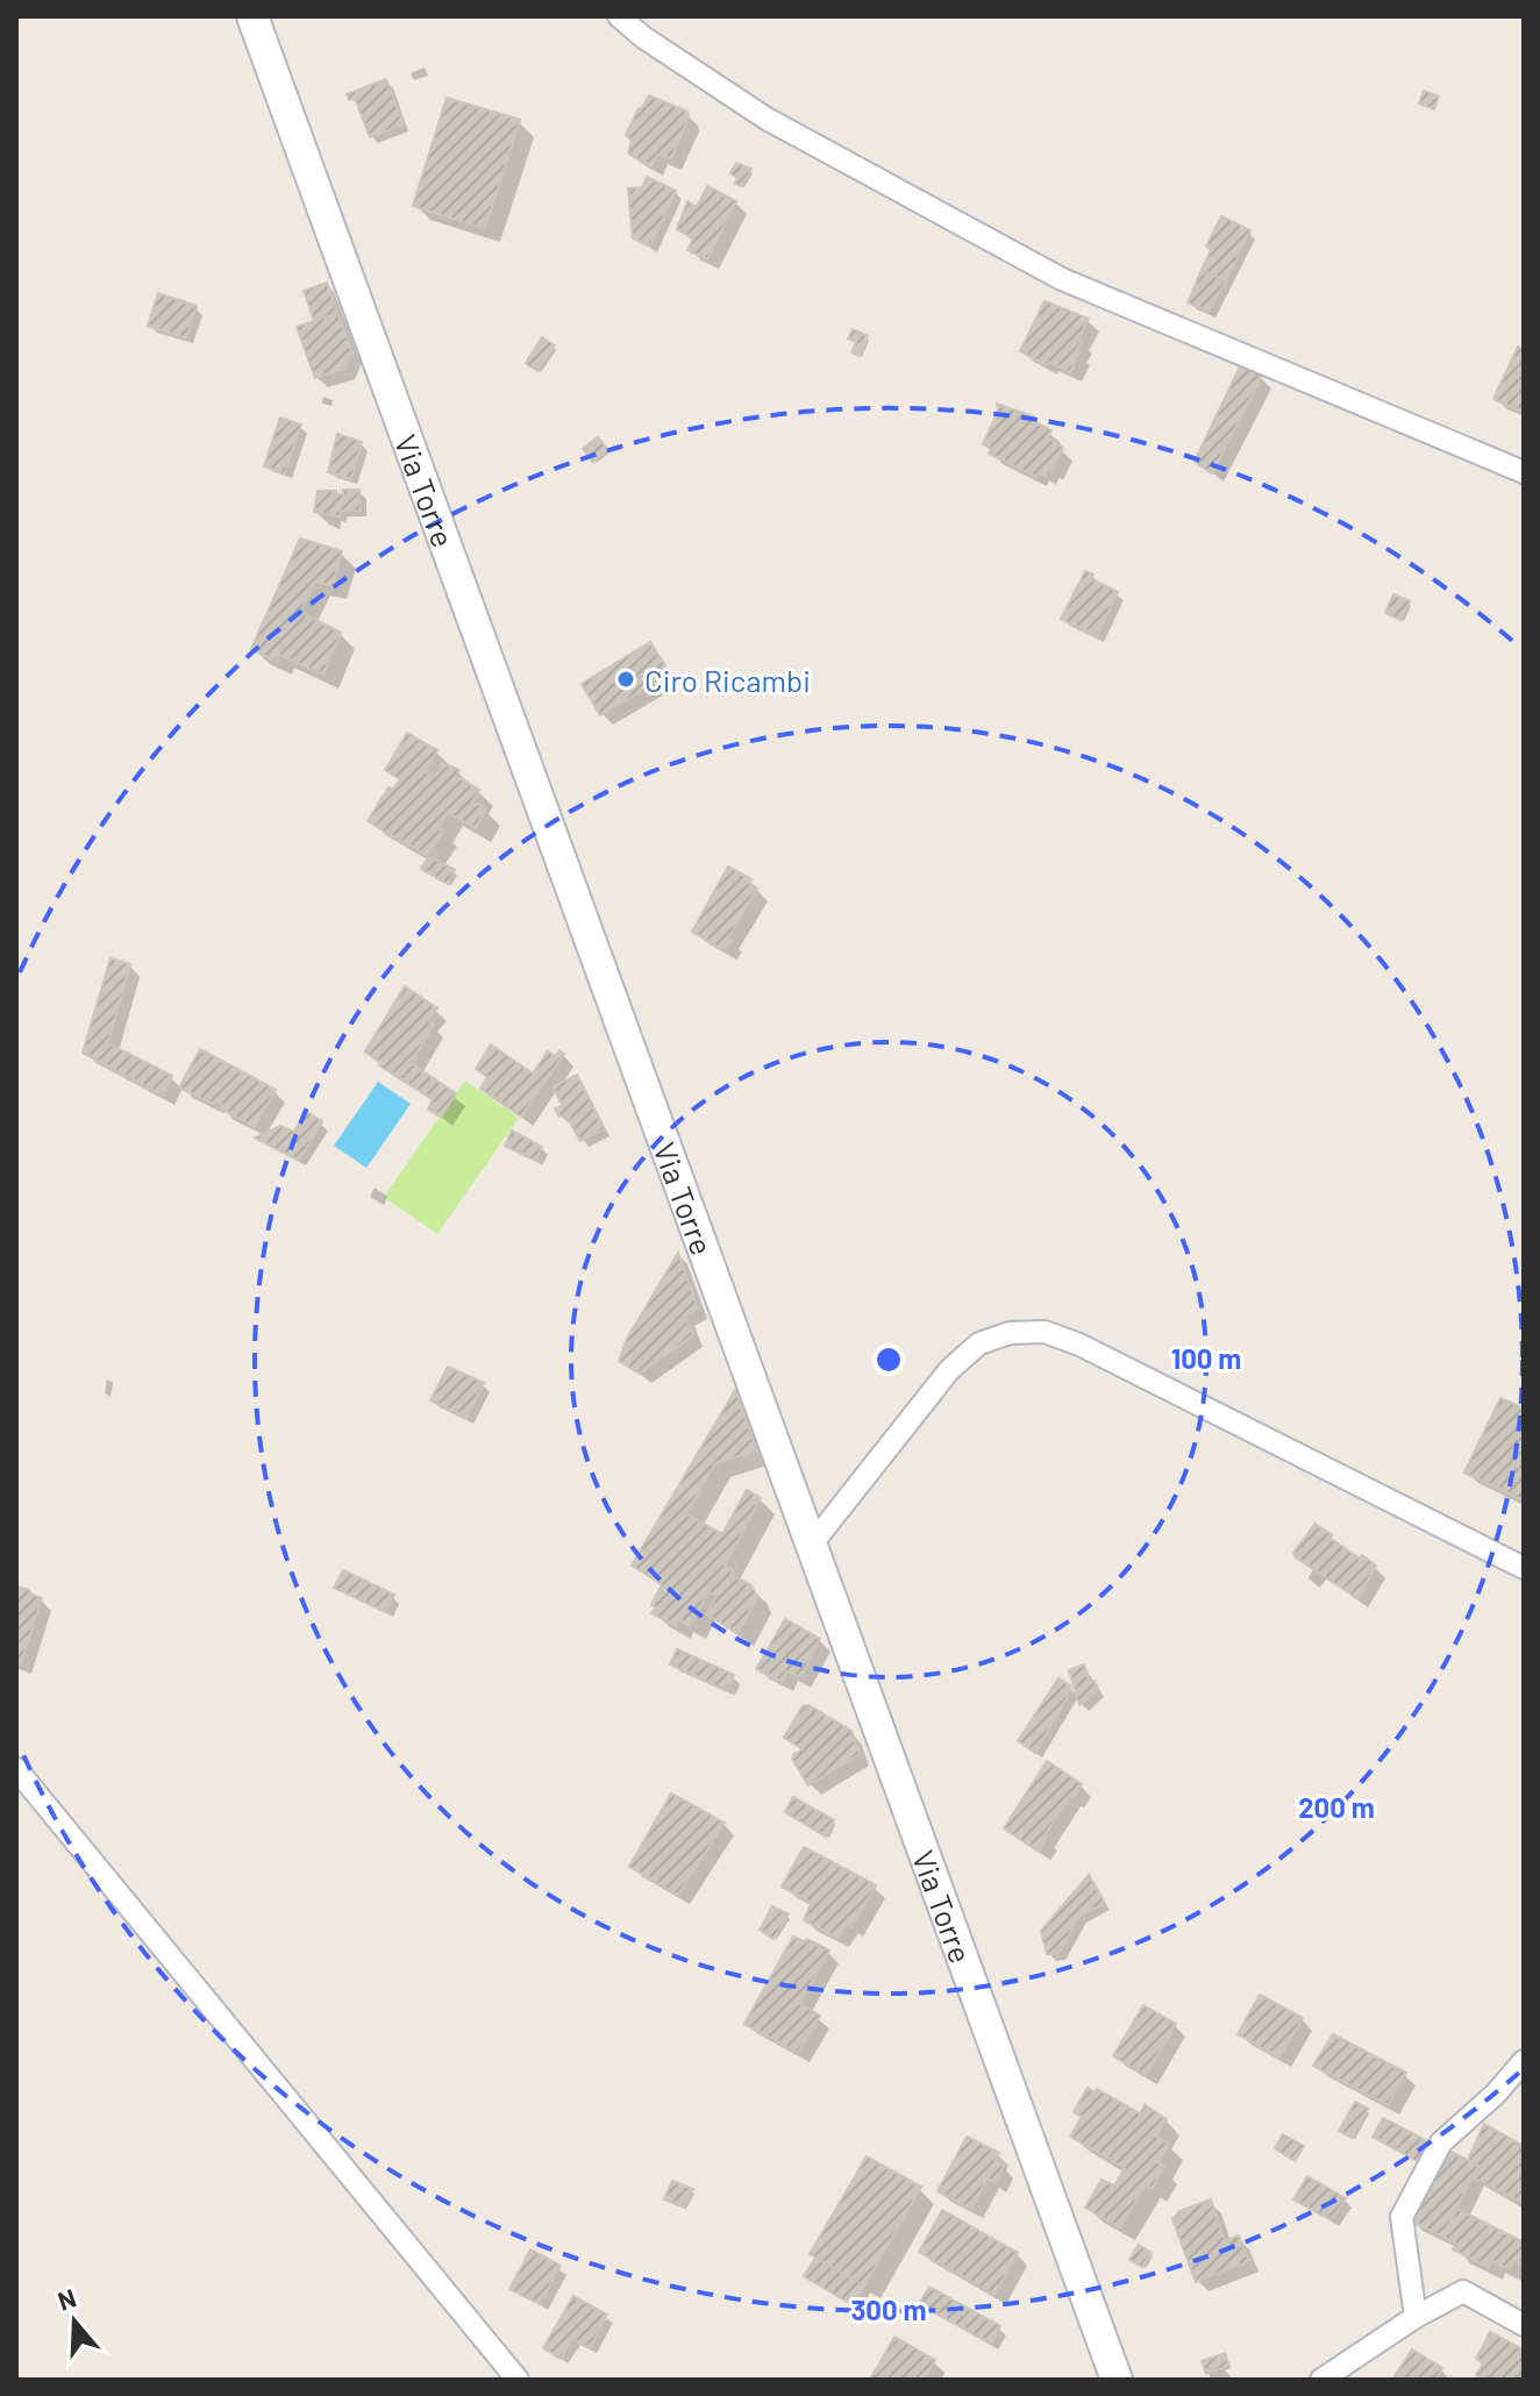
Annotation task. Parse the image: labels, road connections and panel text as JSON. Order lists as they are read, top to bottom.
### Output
{
  "streets": {
    "main road": ["Via Torre"]
  },
  "places": ["Ciro Ricambi"],
  "north": "top",
  "rings": ["100 m", "200 m", "300 m"]
}
